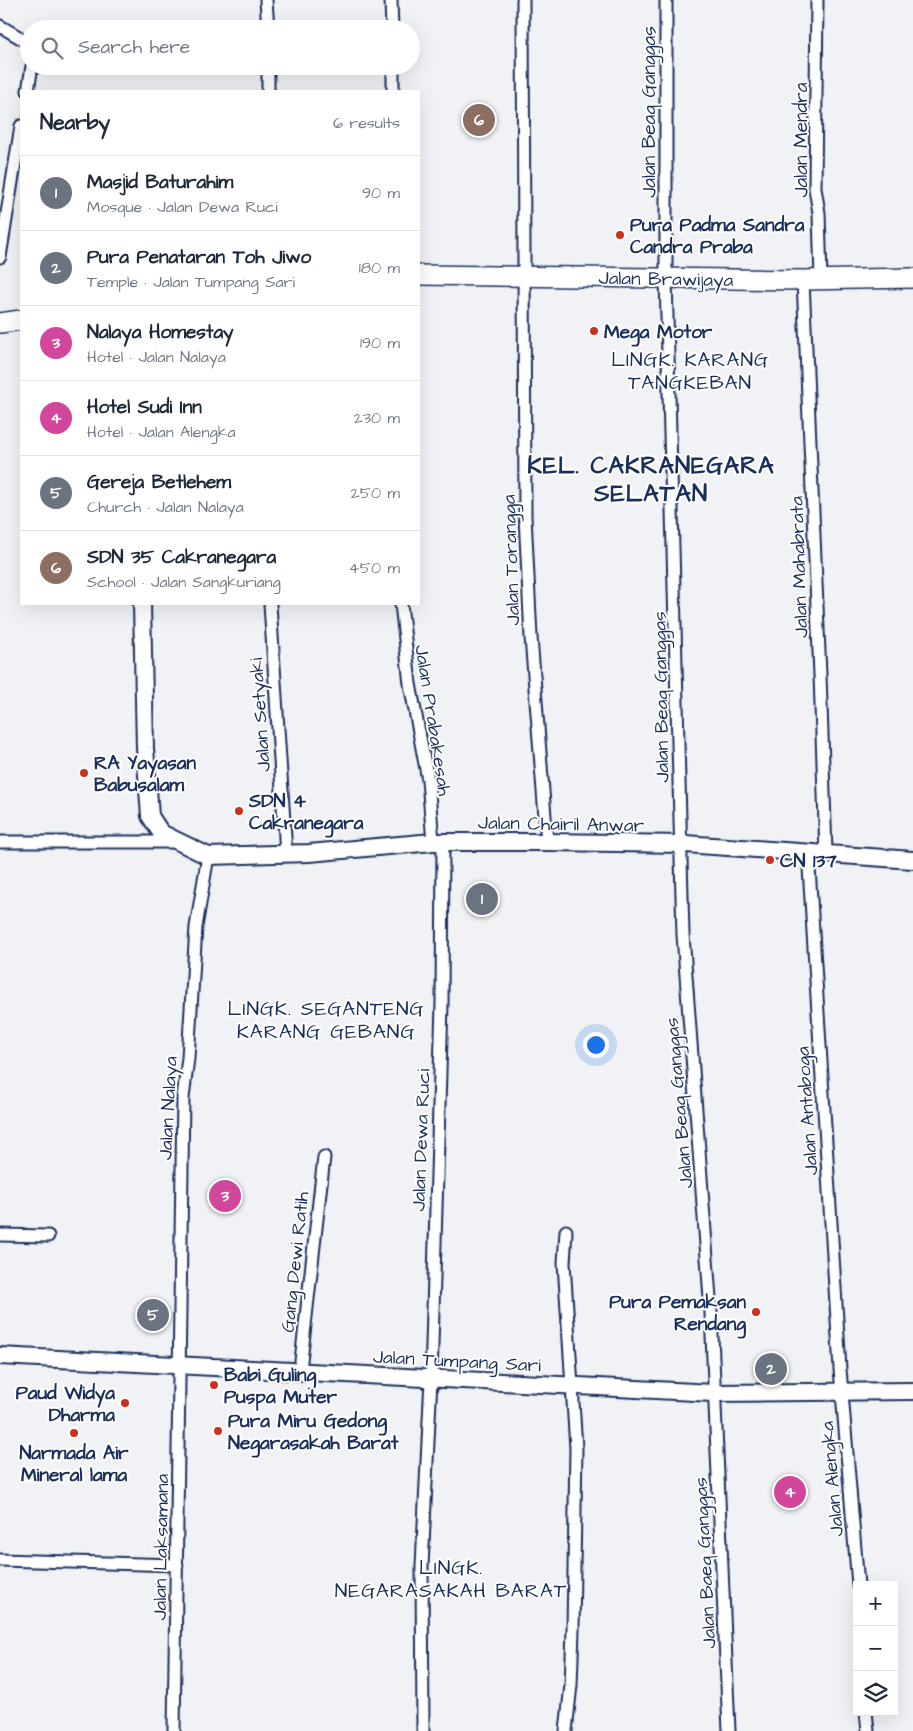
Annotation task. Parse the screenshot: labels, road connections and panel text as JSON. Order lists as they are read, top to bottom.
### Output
{
  "streets": {
    "main road": ["Jalan Brawijaya"],
    "street": [
      "Jalan Beaq Ganggas",
      "Jalan Mendra",
      "Jalan Torangga",
      "Jalan Mahabrata",
      "Jalan Setyaki",
      "Jalan Prabakesah",
      "Jalan Chairil Anwar",
      "Jalan Nalaya",
      "Jalan Antaboga",
      "Jalan Dewa Ruci",
      "Gang Dewi Ratih",
      "Jalan Tumpang Sari",
      "Jalan Alengka",
      "Jalan Laksamana",
      "Jalan Baeq Ganggas"
    ]
  },
  "crossings": [
    ["Jalan Beaq Ganggas", "Jalan Brawijaya"],
    ["Jalan Beaq Ganggas", "Jalan Chairil Anwar"],
    ["Jalan Beaq Ganggas", "Jalan Tumpang Sari"],
    ["Jalan Beaq Ganggas", "Jalan Baeq Ganggas"],
    ["Jalan Mendra", "Jalan Brawijaya"],
    ["Jalan Mendra", "Jalan Mahabrata"],
    ["Jalan Brawijaya", "Jalan Torangga"],
    ["Jalan Brawijaya", "Jalan Mahabrata"],
    ["Jalan Torangga", "Jalan Chairil Anwar"],
    ["Jalan Mahabrata", "Jalan Chairil Anwar"],
    ["Jalan Setyaki", "Jalan Chairil Anwar"],
    ["Jalan Prabakesah", "Jalan Chairil Anwar"],
    ["Jalan Prabakesah", "Jalan Dewa Ruci"],
    ["Jalan Chairil Anwar", "Jalan Nalaya"],
    ["Jalan Chairil Anwar", "Jalan Antaboga"],
    ["Jalan Chairil Anwar", "Jalan Dewa Ruci"],
    ["Jalan Nalaya", "Jalan Tumpang Sari"],
    ["Jalan Nalaya", "Jalan Laksamana"],
    ["Jalan Antaboga", "Jalan Alengka"],
    ["Jalan Dewa Ruci", "Jalan Tumpang Sari"],
    ["Gang Dewi Ratih", "Jalan Tumpang Sari"],
    ["Jalan Tumpang Sari", "Jalan Alengka"],
    ["Jalan Tumpang Sari", "Jalan Laksamana"],
    ["Jalan Tumpang Sari", "Jalan Baeq Ganggas"]
  ],
  "districts": [
    "LINGK. KARANG TANGKEBAN",
    "KEL. CAKRANEGARA SELATAN",
    "LINGK. SEGANTENG KARANG GEBANG",
    "LINGK. NEGARASAKAH BARAT"
  ],
  "places": [
    "Pura Padma Sandra Candra Praba",
    "Mega Motor",
    "RA Yayasan Babusalam",
    "SDN 4 Cakranegara",
    "CN 137",
    "Pura Pemaksan Rendang",
    "Babi Guling Puspa Muter",
    "Paud Widya Dharma",
    "Pura Miru Gedong Negarasakah Barat",
    "Narmada Air Mineral lama"
  ],
  "page": {
    "search": "Search here",
    "heading": ["Nearby", "6 results"],
    "pins": [
      "6",
      "1",
      "3",
      "5",
      "2",
      "4"
    ],
    "list": [
      {
        "mark": "1",
        "name": "Masjid Baturahim",
        "note": "Mosque · Jalan Dewa Ruci",
        "value": "90 m"
      },
      {
        "mark": "2",
        "name": "Pura Penataran Toh Jiwo",
        "note": "Temple · Jalan Tumpang Sari",
        "value": "180 m"
      },
      {
        "mark": "3",
        "name": "Nalaya Homestay",
        "note": "Hotel · Jalan Nalaya",
        "value": "190 m"
      },
      {
        "mark": "4",
        "name": "Hotel Sudi Inn",
        "note": "Hotel · Jalan Alengka",
        "value": "230 m"
      },
      {
        "mark": "5",
        "name": "Gereja Betlehem",
        "note": "Church · Jalan Nalaya",
        "value": "250 m"
      },
      {
        "mark": "6",
        "name": "SDN 35 Cakranegara",
        "note": "School · Jalan Sangkuriang",
        "value": "450 m"
      }
    ],
    "map_buttons": ["+", "−"]
  }
}
